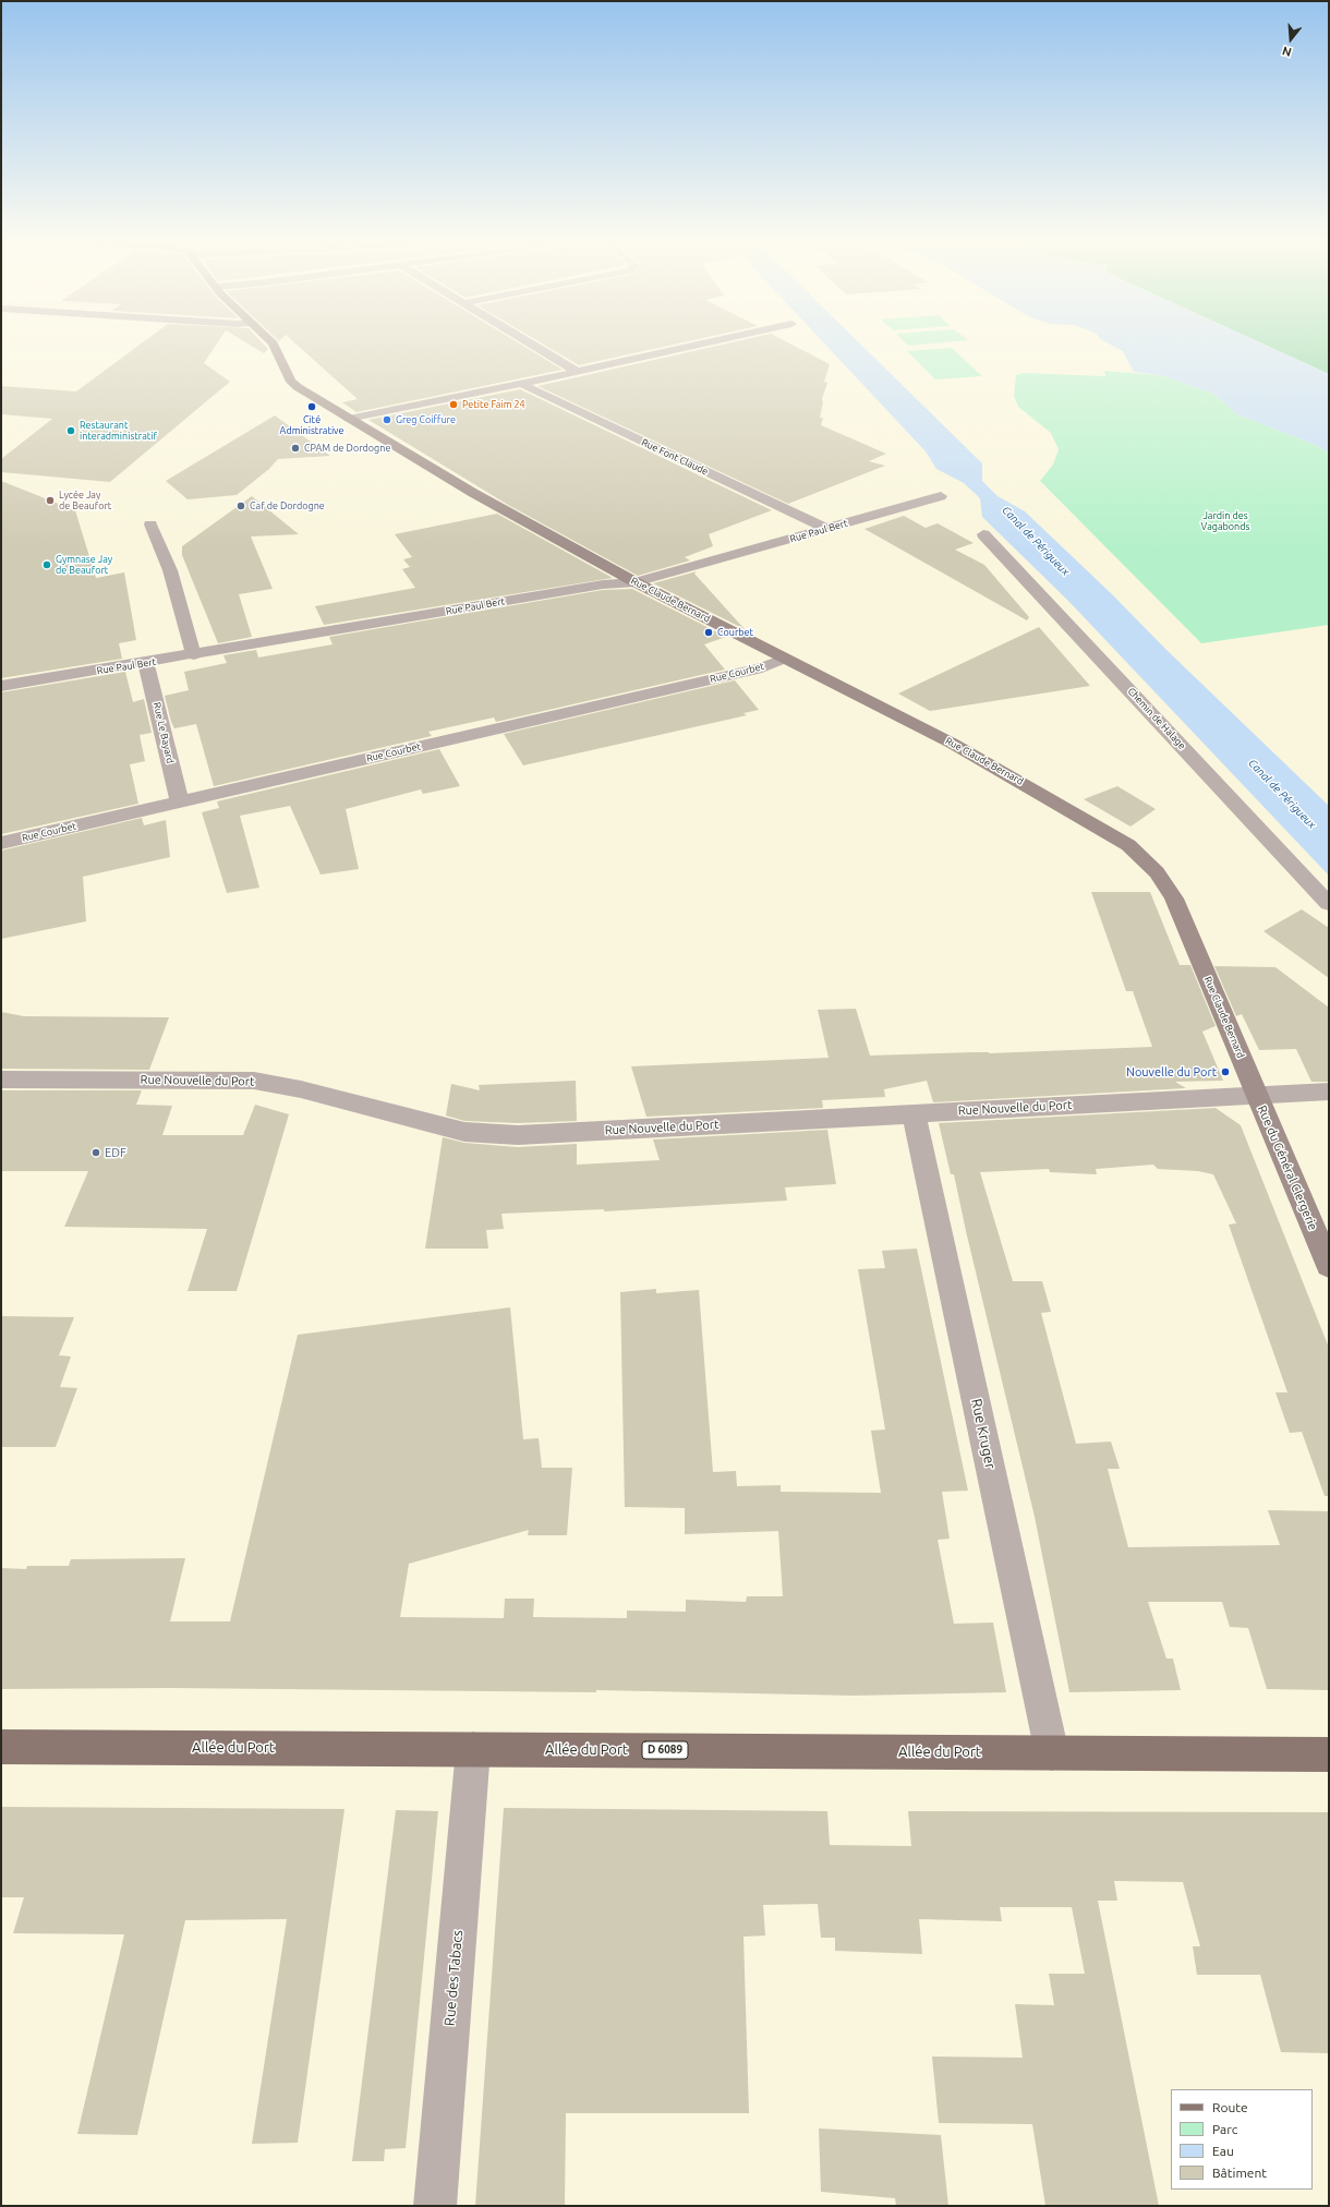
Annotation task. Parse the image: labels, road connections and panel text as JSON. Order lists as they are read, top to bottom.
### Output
{
  "streets": {
    "main road": [
      "Rue Claude Bernard",
      "Rue du Général Clergerie",
      "Allée du Port",
      "D 6089"
    ],
    "street": [
      "Rue Font Claude",
      "Rue Paul Bert",
      "Rue Courbet",
      "Chemin de Halage",
      "Rue Le Bayard",
      "Rue Nouvelle du Port",
      "Rue Kruger",
      "Rue des Tabacs"
    ]
  },
  "crossings": [
    ["Rue Font Claude", "Rue Paul Bert"],
    ["Rue Paul Bert", "Rue Claude Bernard"],
    ["Rue Paul Bert", "Rue Le Bayard"],
    ["Rue Claude Bernard", "Rue Courbet"],
    ["Rue Claude Bernard", "Rue Nouvelle du Port"],
    ["Rue Claude Bernard", "Rue du Général Clergerie"],
    ["Rue Courbet", "Rue Le Bayard"],
    ["Rue Nouvelle du Port", "Rue du Général Clergerie"],
    ["Rue Nouvelle du Port", "Rue Kruger"],
    ["Rue Kruger", "Allée du Port"],
    ["Allée du Port", "Rue des Tabacs"]
  ],
  "water": ["Canal de Périgueux"],
  "parks": ["Jardin des Vagabonds"],
  "places": [
    "Petite Faim 24",
    "Cité Administrative",
    "Greg Coiffure",
    "Restaurant interadministratif",
    "CPAM de Dordogne",
    "Lycée Jay de Beaufort",
    "Caf de Dordogne",
    "Gymnase Jay de Beaufort",
    "Courbet",
    "Nouvelle du Port",
    "EDF"
  ],
  "legend": [
    "Route",
    "Parc",
    "Eau",
    "Bâtiment"
  ],
  "north": "bottom"
}
